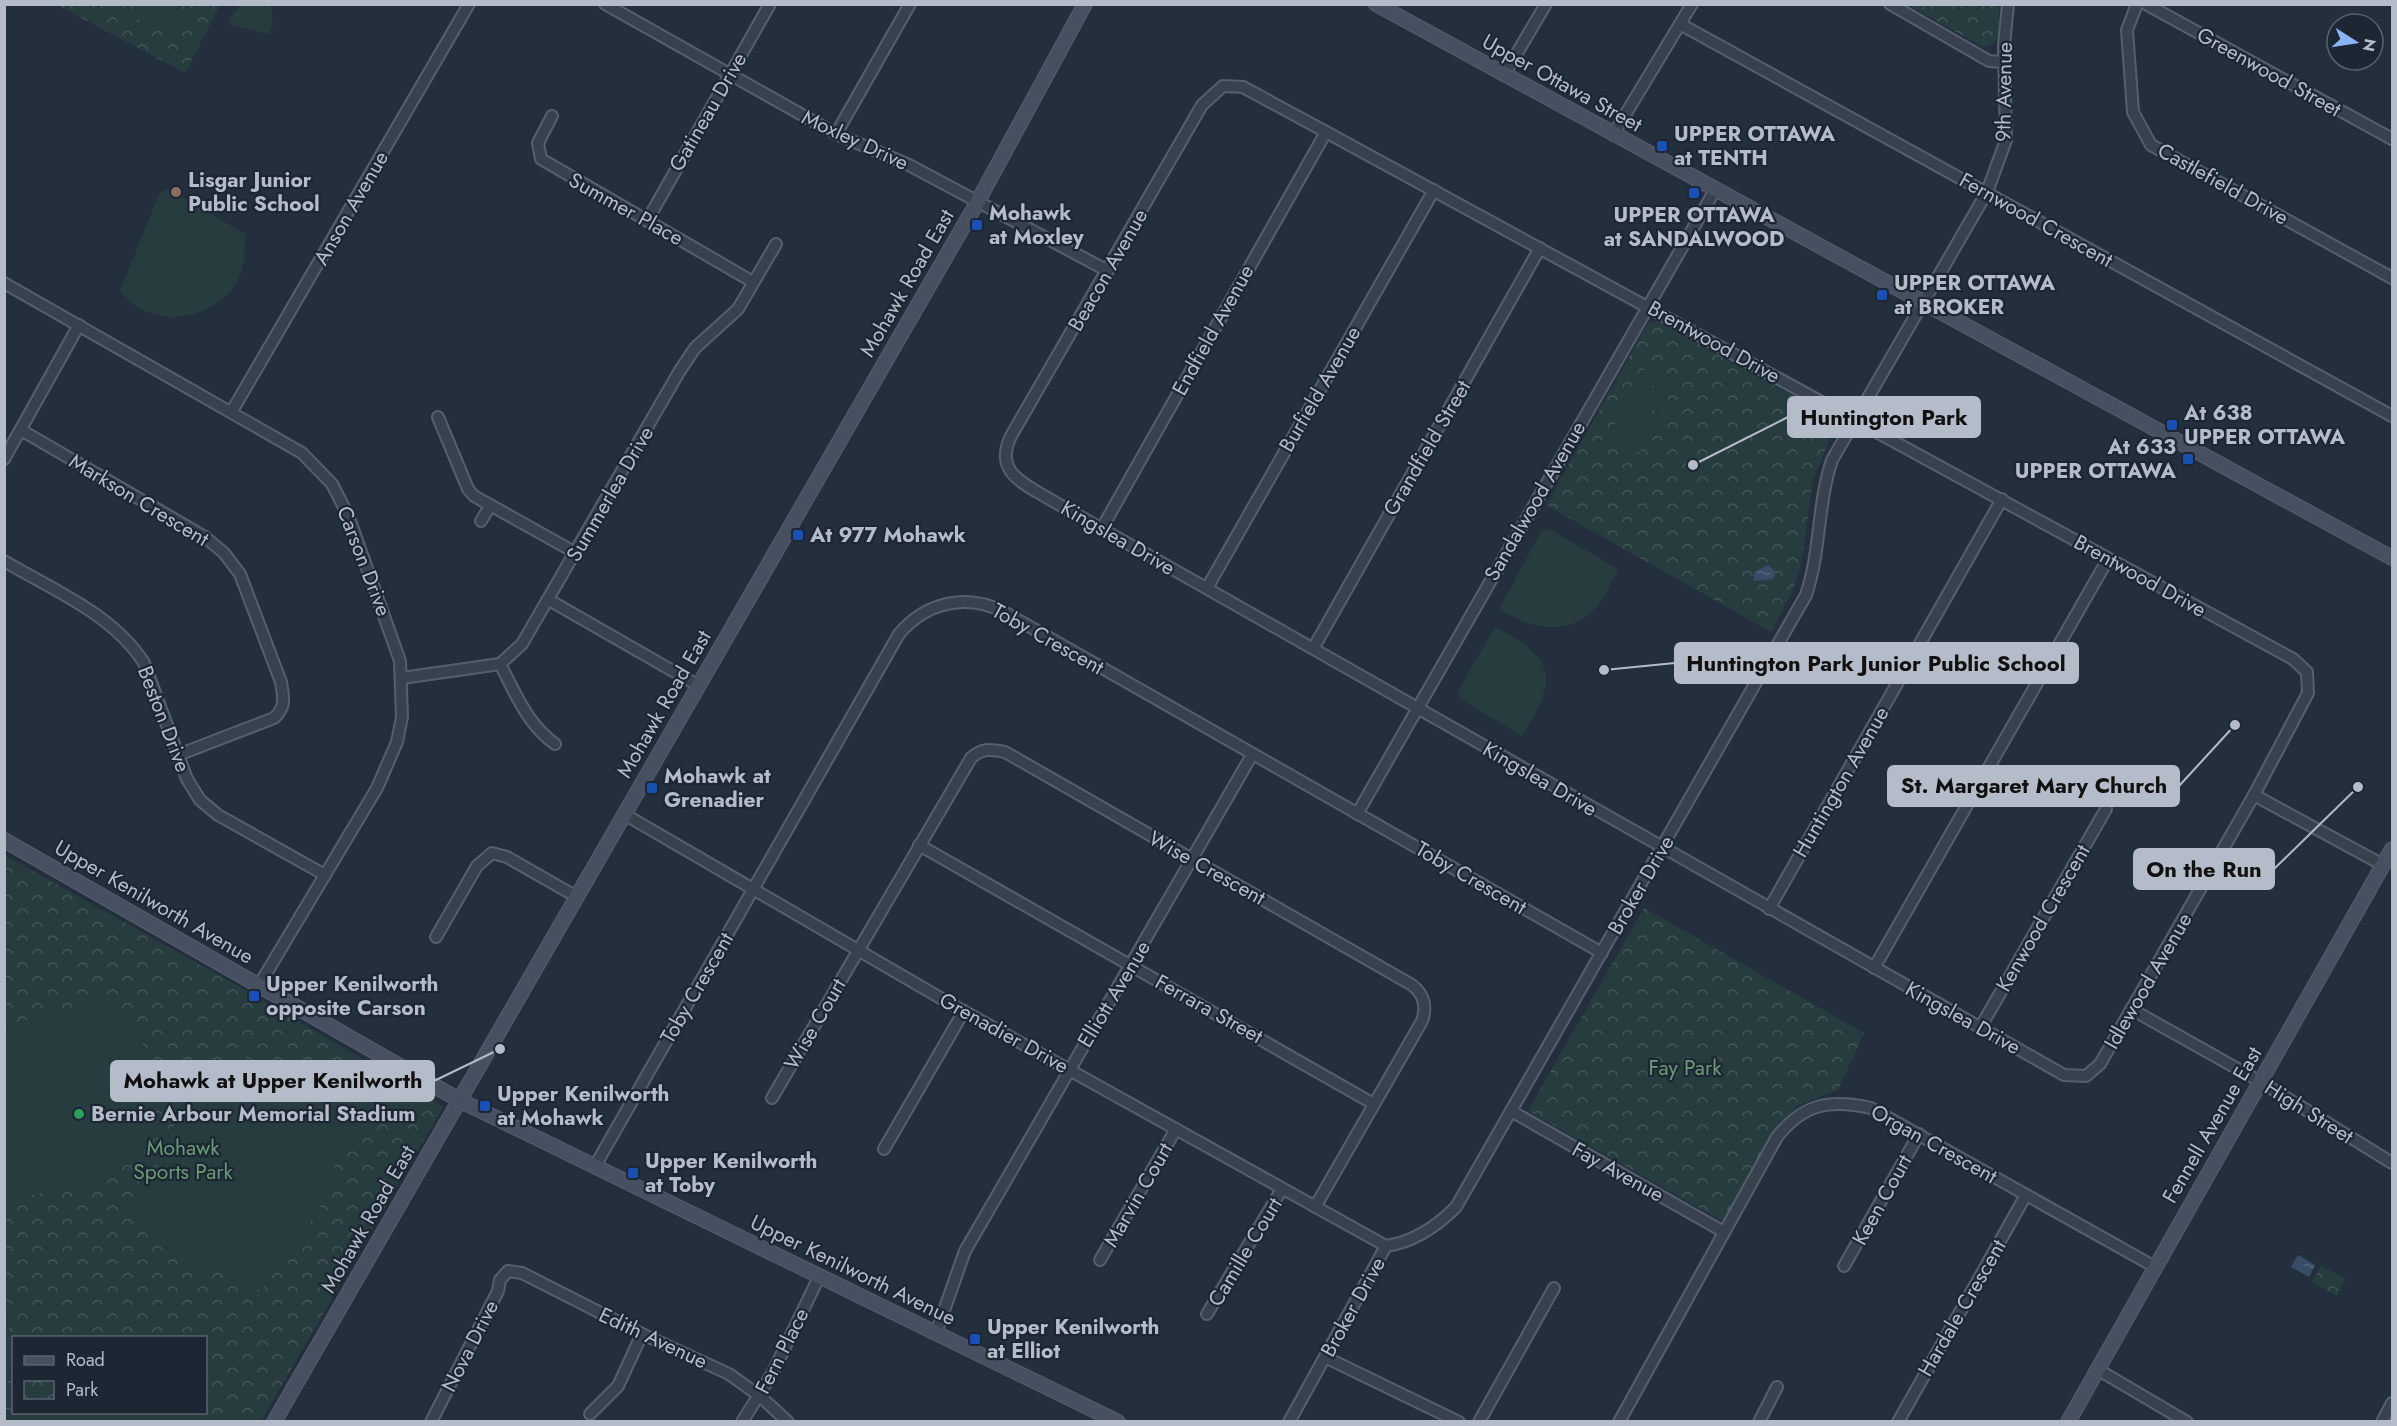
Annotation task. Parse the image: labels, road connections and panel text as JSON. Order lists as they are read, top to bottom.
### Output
{
  "streets": {
    "main road": [
      "Upper Ottawa Street",
      "Mohawk Road East",
      "Upper Kenilworth Avenue",
      "Fennell Avenue East"
    ],
    "street": [
      "Greenwood Street",
      "9th Avenue",
      "Gatineau Drive",
      "Moxley Drive",
      "Castlefield Drive",
      "Anson Avenue",
      "Summer Place",
      "Fernwood Crescent",
      "Beacon Avenue",
      "Endfield Avenue",
      "Brentwood Drive",
      "Burfield Avenue",
      "Grandfield Street",
      "Summerlea Drive",
      "Markson Crescent",
      "Sandalwood Avenue",
      "Kingslea Drive",
      "Carson Drive",
      "Toby Crescent",
      "Beston Drive",
      "Huntington Avenue",
      "Wise Crescent",
      "Broker Drive",
      "Kenwood Crescent",
      "Idlewood Avenue",
      "Elliott Avenue",
      "Ferrara Street",
      "Wise Court",
      "Grenadier Drive",
      "High Street",
      "Organ Crescent",
      "Fay Avenue",
      "Marvin Court",
      "Keen Court",
      "Camille Court",
      "Hardale Crescent",
      "Edith Avenue",
      "Nova Drive",
      "Fern Place"
    ]
  },
  "crossings": [
    ["Upper Ottawa Street", "9th Avenue"],
    ["Upper Ottawa Street", "Sandalwood Avenue"],
    ["Upper Ottawa Street", "Broker Drive"],
    ["9th Avenue", "Fernwood Crescent"],
    ["9th Avenue", "Broker Drive"],
    ["Gatineau Drive", "Moxley Drive"],
    ["Gatineau Drive", "Summer Place"],
    ["Moxley Drive", "Beacon Avenue"],
    ["Moxley Drive", "Mohawk Road East"],
    ["Anson Avenue", "Carson Drive"],
    ["Summer Place", "Summerlea Drive"],
    ["Beacon Avenue", "Brentwood Drive"],
    ["Beacon Avenue", "Kingslea Drive"],
    ["Mohawk Road East", "Upper Kenilworth Avenue"],
    ["Mohawk Road East", "Grenadier Drive"],
    ["Endfield Avenue", "Brentwood Drive"],
    ["Endfield Avenue", "Kingslea Drive"],
    ["Brentwood Drive", "Burfield Avenue"],
    ["Brentwood Drive", "Grandfield Street"],
    ["Brentwood Drive", "Sandalwood Avenue"],
    ["Brentwood Drive", "Huntington Avenue"],
    ["Brentwood Drive", "Broker Drive"],
    ["Brentwood Drive", "Idlewood Avenue"],
    ["Burfield Avenue", "Kingslea Drive"],
    ["Grandfield Street", "Kingslea Drive"],
    ["Markson Crescent", "Beston Drive"],
    ["Sandalwood Avenue", "Kingslea Drive"],
    ["Sandalwood Avenue", "Toby Crescent"],
    ["Kingslea Drive", "Huntington Avenue"],
    ["Kingslea Drive", "Broker Drive"],
    ["Kingslea Drive", "Kenwood Crescent"],
    ["Kingslea Drive", "Idlewood Avenue"],
    ["Carson Drive", "Beston Drive"],
    ["Carson Drive", "Upper Kenilworth Avenue"],
    ["Toby Crescent", "Broker Drive"],
    ["Toby Crescent", "Upper Kenilworth Avenue"],
    ["Toby Crescent", "Elliott Avenue"],
    ["Toby Crescent", "Grenadier Drive"],
    ["Wise Crescent", "Elliott Avenue"],
    ["Wise Crescent", "Ferrara Street"],
    ["Wise Crescent", "Wise Court"],
    ["Wise Crescent", "Grenadier Drive"],
    ["Broker Drive", "Grenadier Drive"],
    ["Broker Drive", "Fay Avenue"],
    ["Upper Kenilworth Avenue", "Elliott Avenue"],
    ["Upper Kenilworth Avenue", "Fern Place"],
    ["Idlewood Avenue", "High Street"],
    ["Elliott Avenue", "Ferrara Street"],
    ["Elliott Avenue", "Grenadier Drive"],
    ["Wise Court", "Grenadier Drive"],
    ["Grenadier Drive", "Marvin Court"],
    ["Grenadier Drive", "Camille Court"],
    ["High Street", "Fennell Avenue East"],
    ["Fennell Avenue East", "Organ Crescent"],
    ["Organ Crescent", "Fay Avenue"],
    ["Organ Crescent", "Keen Court"],
    ["Organ Crescent", "Hardale Crescent"],
    ["Edith Avenue", "Nova Drive"],
    ["Edith Avenue", "Fern Place"]
  ],
  "parks": ["Fay Park", "Mohawk Sports Park"],
  "places": {
    "transit": [
      "UPPER OTTAWA at TENTH",
      "UPPER OTTAWA at SANDALWOOD",
      "Mohawk at Moxley",
      "UPPER OTTAWA at BROKER",
      "At 638 UPPER OTTAWA",
      "At 633 UPPER OTTAWA",
      "At 977 Mohawk",
      "Mohawk at Grenadier",
      "Upper Kenilworth opposite Carson",
      "Upper Kenilworth at Mohawk",
      "Upper Kenilworth at Toby",
      "Upper Kenilworth at Elliot"
    ],
    "other": [
      "Lisgar Junior Public School",
      "Huntington Park",
      "Huntington Park Junior Public School",
      "St. Margaret Mary Church",
      "On the Run",
      "Mohawk at Upper Kenilworth",
      "Bernie Arbour Memorial Stadium"
    ]
  },
  "legend": ["Road", "Park"],
  "north": "right"
}
